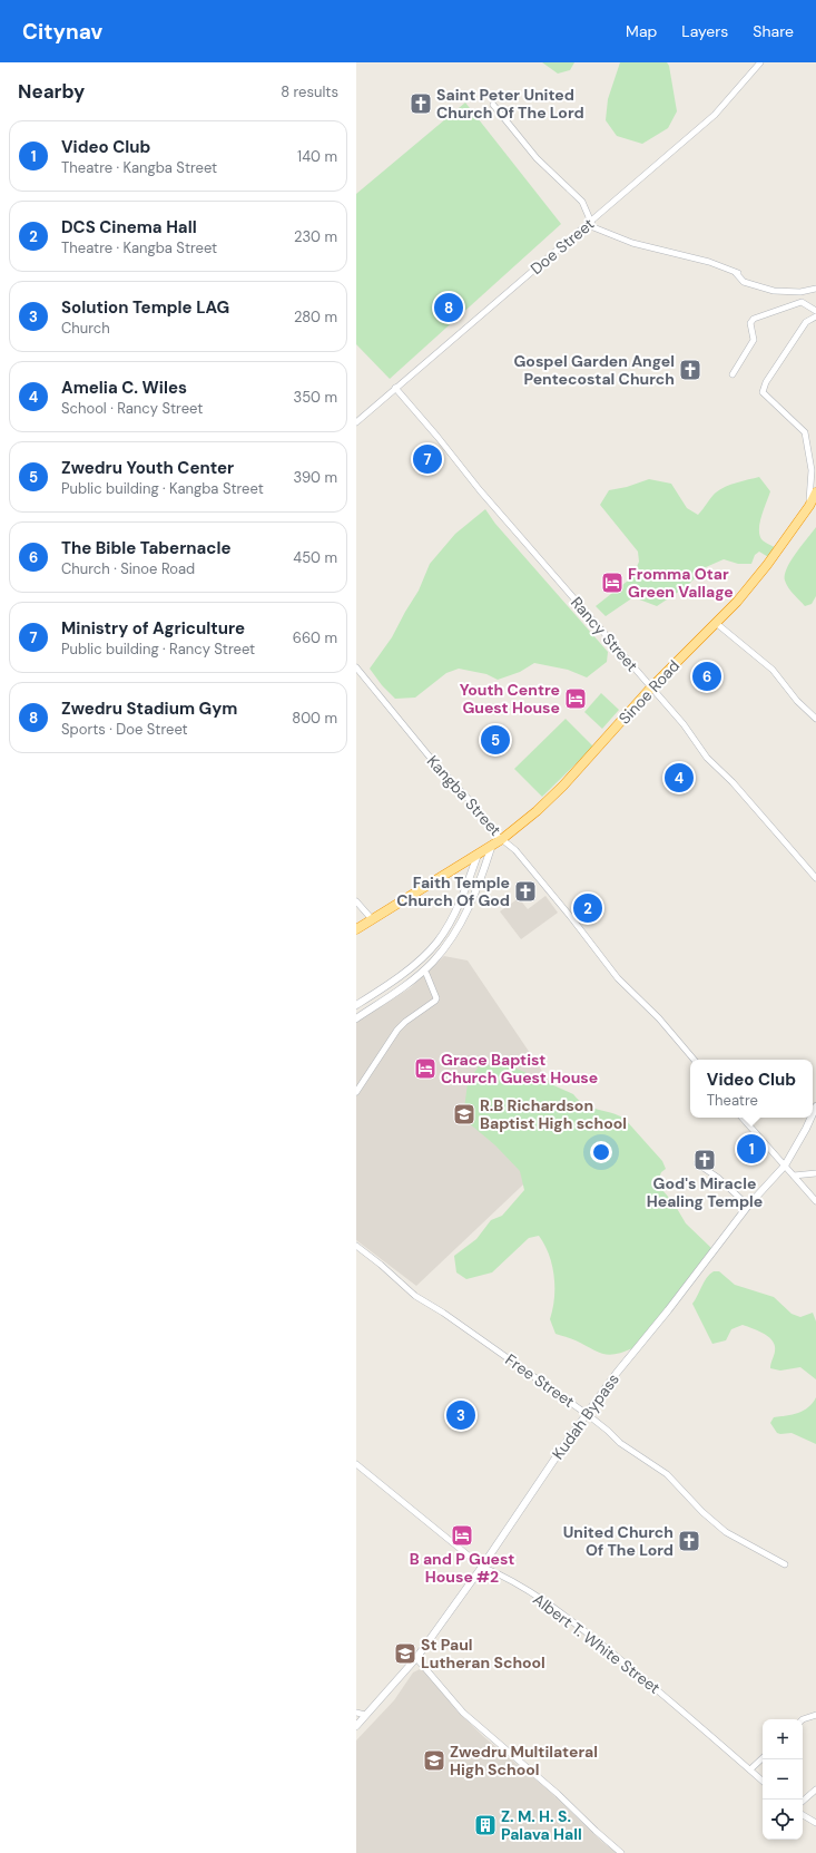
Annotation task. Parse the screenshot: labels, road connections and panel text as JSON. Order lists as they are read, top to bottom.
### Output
{
  "streets": {
    "highway": ["Sinoe Road"],
    "street": [
      "Doe Street",
      "Rancy Street",
      "Kangba Street",
      "Free Street",
      "Kudah Bypass",
      "Albert T. White Street"
    ]
  },
  "crossings": [
    ["Doe Street", "Rancy Street"],
    ["Rancy Street", "Sinoe Road"],
    ["Sinoe Road", "Kangba Street"],
    ["Free Street", "Kudah Bypass"],
    ["Kudah Bypass", "Albert T. White Street"]
  ],
  "places": {
    "church": [
      "Saint Peter United Church Of The Lord",
      "Gospel Garden Angel Pentecostal Church",
      "Faith Temple Church Of God",
      "God's Miracle Healing Temple",
      "United Church Of The Lord"
    ],
    "hotel": [
      "Fromma Otar Green Vallage",
      "Youth Centre Guest House",
      "Grace Baptist Church Guest House",
      "B and P Guest House #2"
    ],
    "school or university": ["R.B Richardson Baptist High school", "St Paul Lutheran School", "Zwedru Multilateral High School"],
    "building": ["Z. M. H. S. Palava Hall"]
  },
  "page": {
    "header": "Citynav",
    "nav": ["Map", "Layers", "Share"],
    "heading": ["Nearby", "8 results"],
    "list": [
      {
        "mark": "1",
        "name": "Video Club",
        "note": "Theatre · Kangba Street",
        "value": "140 m"
      },
      {
        "mark": "2",
        "name": "DCS Cinema Hall",
        "note": "Theatre · Kangba Street",
        "value": "230 m"
      },
      {
        "mark": "3",
        "name": "Solution Temple LAG",
        "note": "Church",
        "value": "280 m"
      },
      {
        "mark": "4",
        "name": "Amelia C. Wiles",
        "note": "School · Rancy Street",
        "value": "350 m"
      },
      {
        "mark": "5",
        "name": "Zwedru Youth Center",
        "note": "Public building · Kangba Street",
        "value": "390 m"
      },
      {
        "mark": "6",
        "name": "The Bible Tabernacle",
        "note": "Church · Sinoe Road",
        "value": "450 m"
      },
      {
        "mark": "7",
        "name": "Ministry of Agriculture",
        "note": "Public building · Rancy Street",
        "value": "660 m"
      },
      {
        "mark": "8",
        "name": "Zwedru Stadium Gym",
        "note": "Sports · Doe Street",
        "value": "800 m"
      }
    ],
    "pins": [
      "8",
      "7",
      "6",
      "5",
      "4",
      "2",
      "1",
      "3"
    ],
    "popup": ["Video Club", "Theatre"],
    "map_buttons": ["+", "−"]
  }
}
